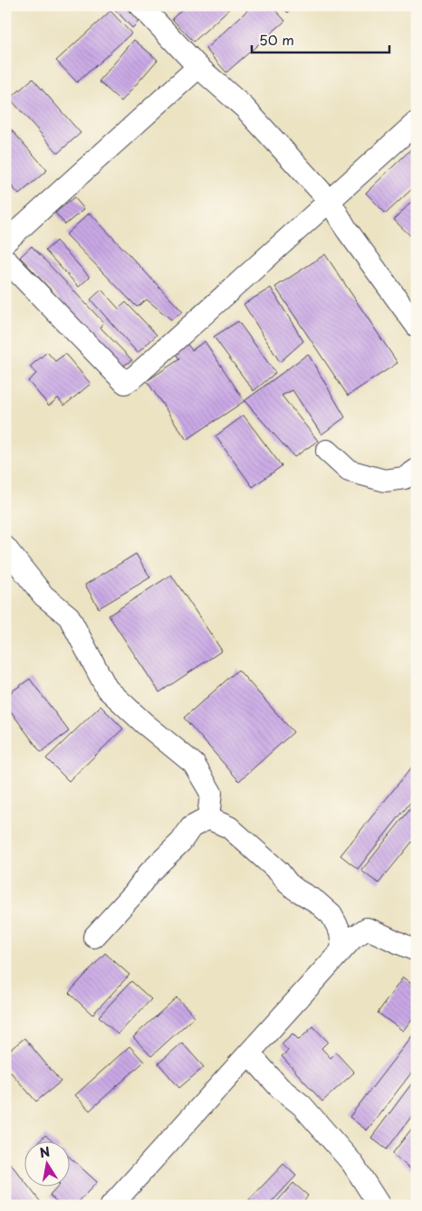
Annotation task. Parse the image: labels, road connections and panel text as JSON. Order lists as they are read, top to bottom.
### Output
{
  "scale_bar": "50 m",
  "north": "top"
}
